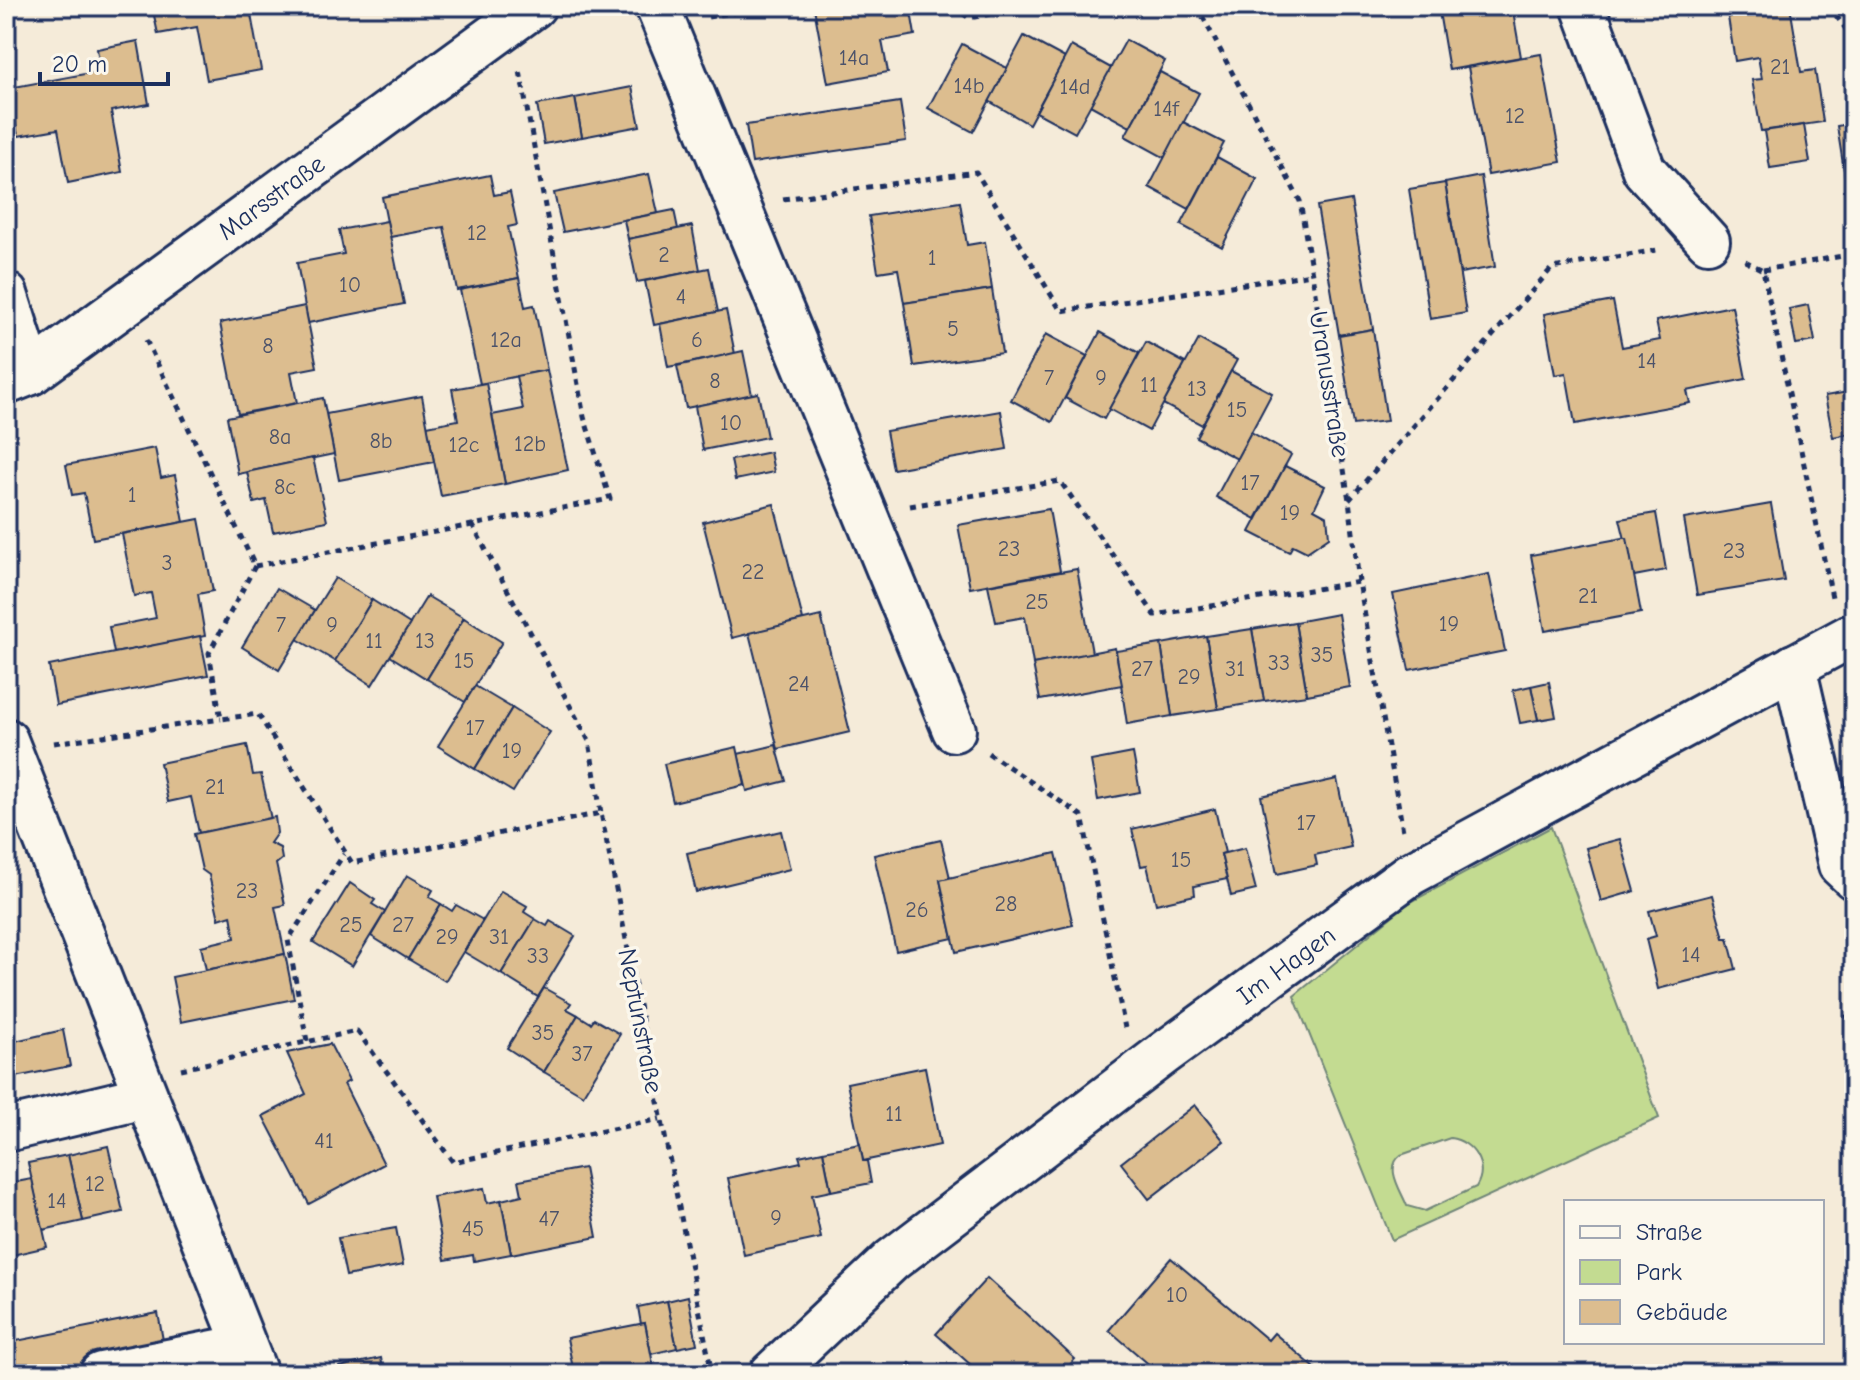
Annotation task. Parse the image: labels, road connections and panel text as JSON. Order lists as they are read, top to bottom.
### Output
{
  "streets": {
    "street": ["Marsstraße", "Im Hagen"],
    "path": ["Uranusstraße", "Neptunstraße"]
  },
  "crossings": [
    ["Uranusstraße", "Im Hagen"]
  ],
  "house_numbers": [
    "14a",
    "21",
    "14b",
    "14d",
    "14f",
    "12",
    "12",
    "2",
    "1",
    "10",
    "4",
    "5",
    "12a",
    "6",
    "8",
    "14",
    "7",
    "9",
    "8",
    "11",
    "13",
    "15",
    "10",
    "8a",
    "8b",
    "12b",
    "12c",
    "17",
    "8c",
    "1",
    "19",
    "23",
    "23",
    "3",
    "22",
    "21",
    "25",
    "19",
    "7",
    "9",
    "11",
    "13",
    "35",
    "15",
    "33",
    "27",
    "31",
    "29",
    "24",
    "17",
    "19",
    "21",
    "17",
    "15",
    "23",
    "28",
    "26",
    "25",
    "27",
    "29",
    "31",
    "14",
    "33",
    "35",
    "37",
    "11",
    "41",
    "12",
    "14",
    "9",
    "47",
    "45",
    "10"
  ],
  "legend": ["Straße", "Park", "Gebäude"],
  "scale_bar": "20 m"
}
